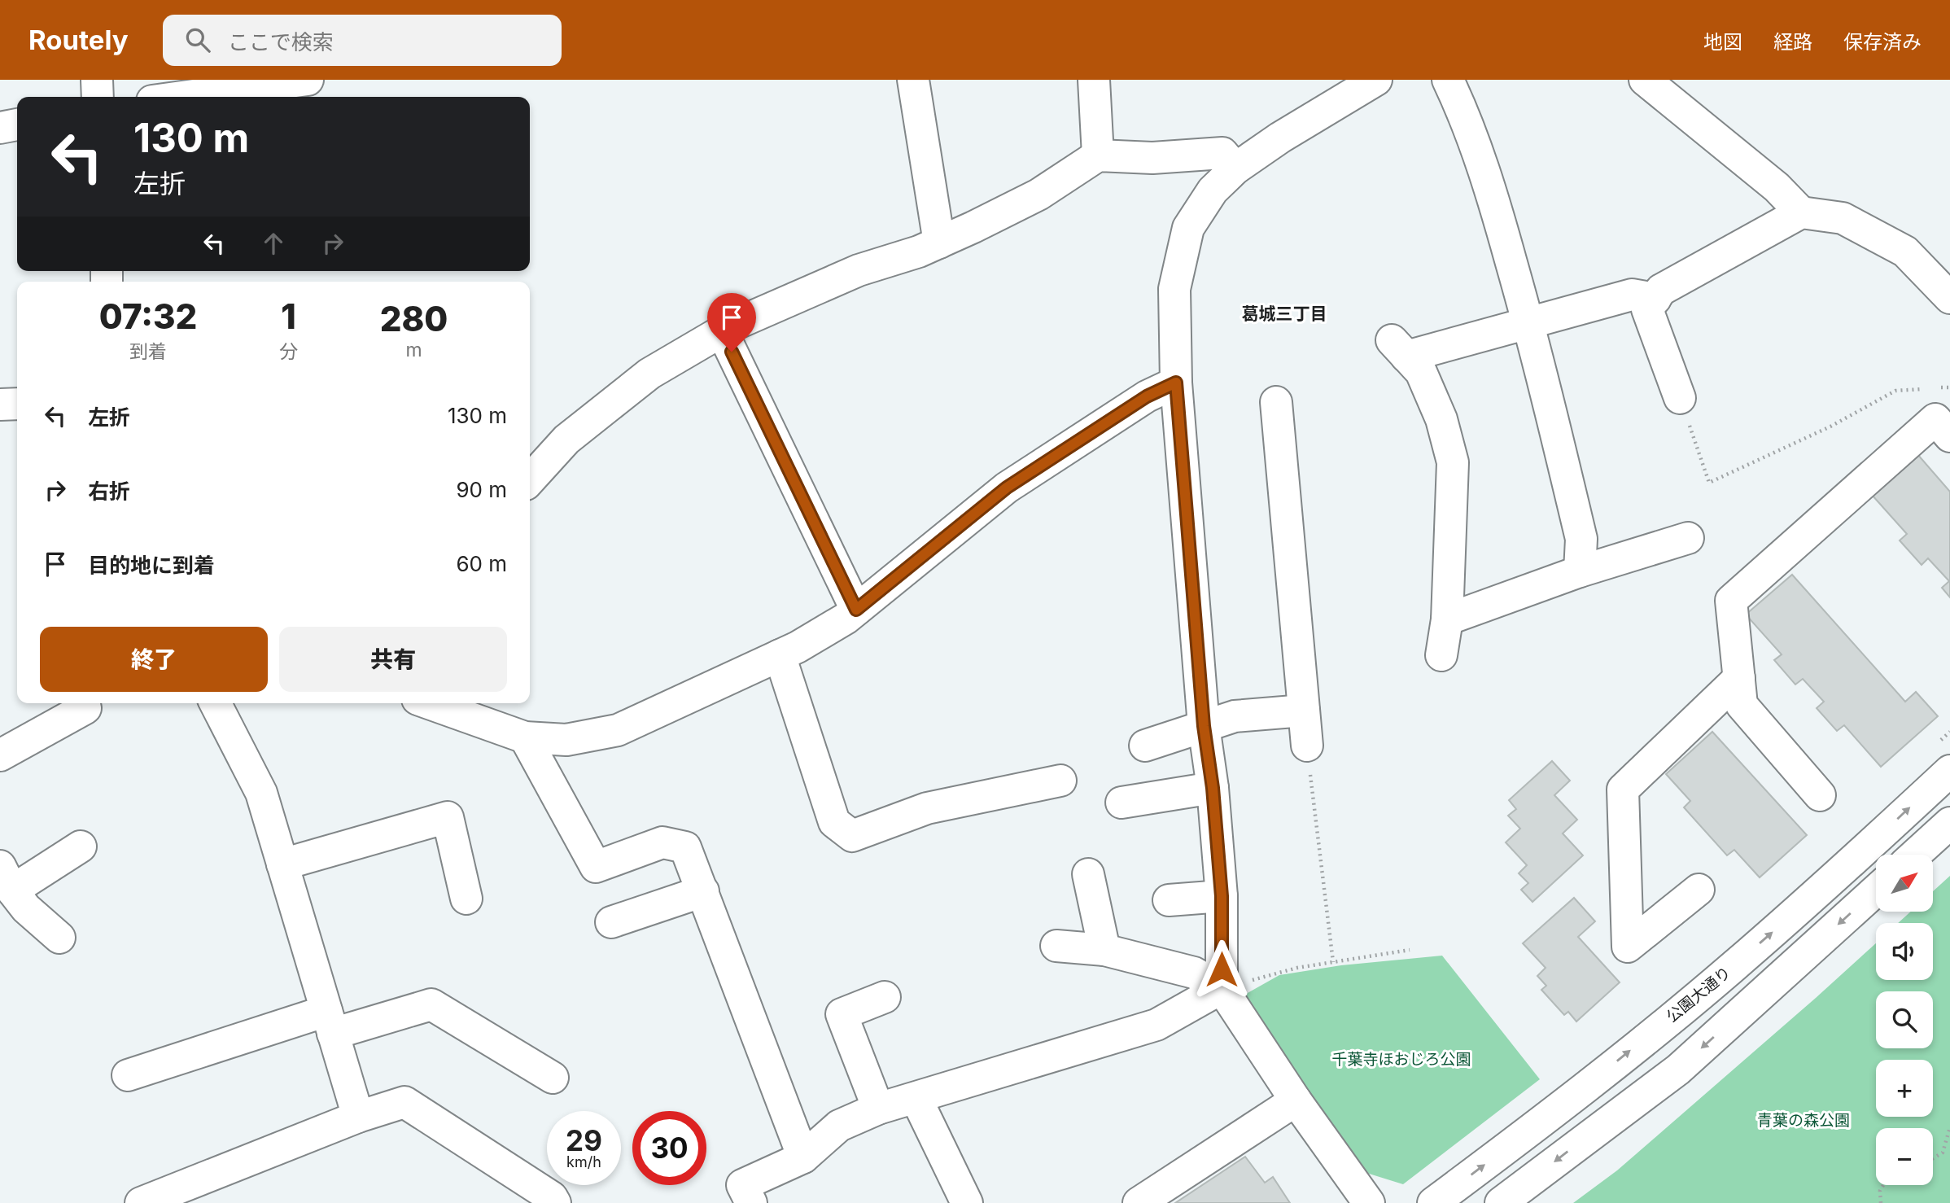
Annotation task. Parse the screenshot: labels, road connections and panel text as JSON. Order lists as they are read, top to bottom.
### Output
{
  "streets": {
    "street": ["公園大通り"]
  },
  "districts": ["葛城三丁目"],
  "parks": ["千葉寺ほおじろ公園", "青葉の森公園"],
  "north": "top right",
  "page": {
    "header": "Routely",
    "search": "ここで検索",
    "nav": ["地図", "経路", "保存済み"],
    "turn": ["130 m", "左折"],
    "eta": [
      "07:32",
      "到着",
      "1",
      "分",
      "280",
      "m"
    ],
    "list": [
      {
        "name": "左折",
        "value": "130 m"
      },
      {
        "name": "右折",
        "value": "90 m"
      },
      {
        "name": "目的地に到着",
        "value": "60 m"
      }
    ],
    "buttons": ["終了", "共有"],
    "map_buttons": ["+", "−"],
    "speed": "29 km/h",
    "limit": "30"
  }
}
